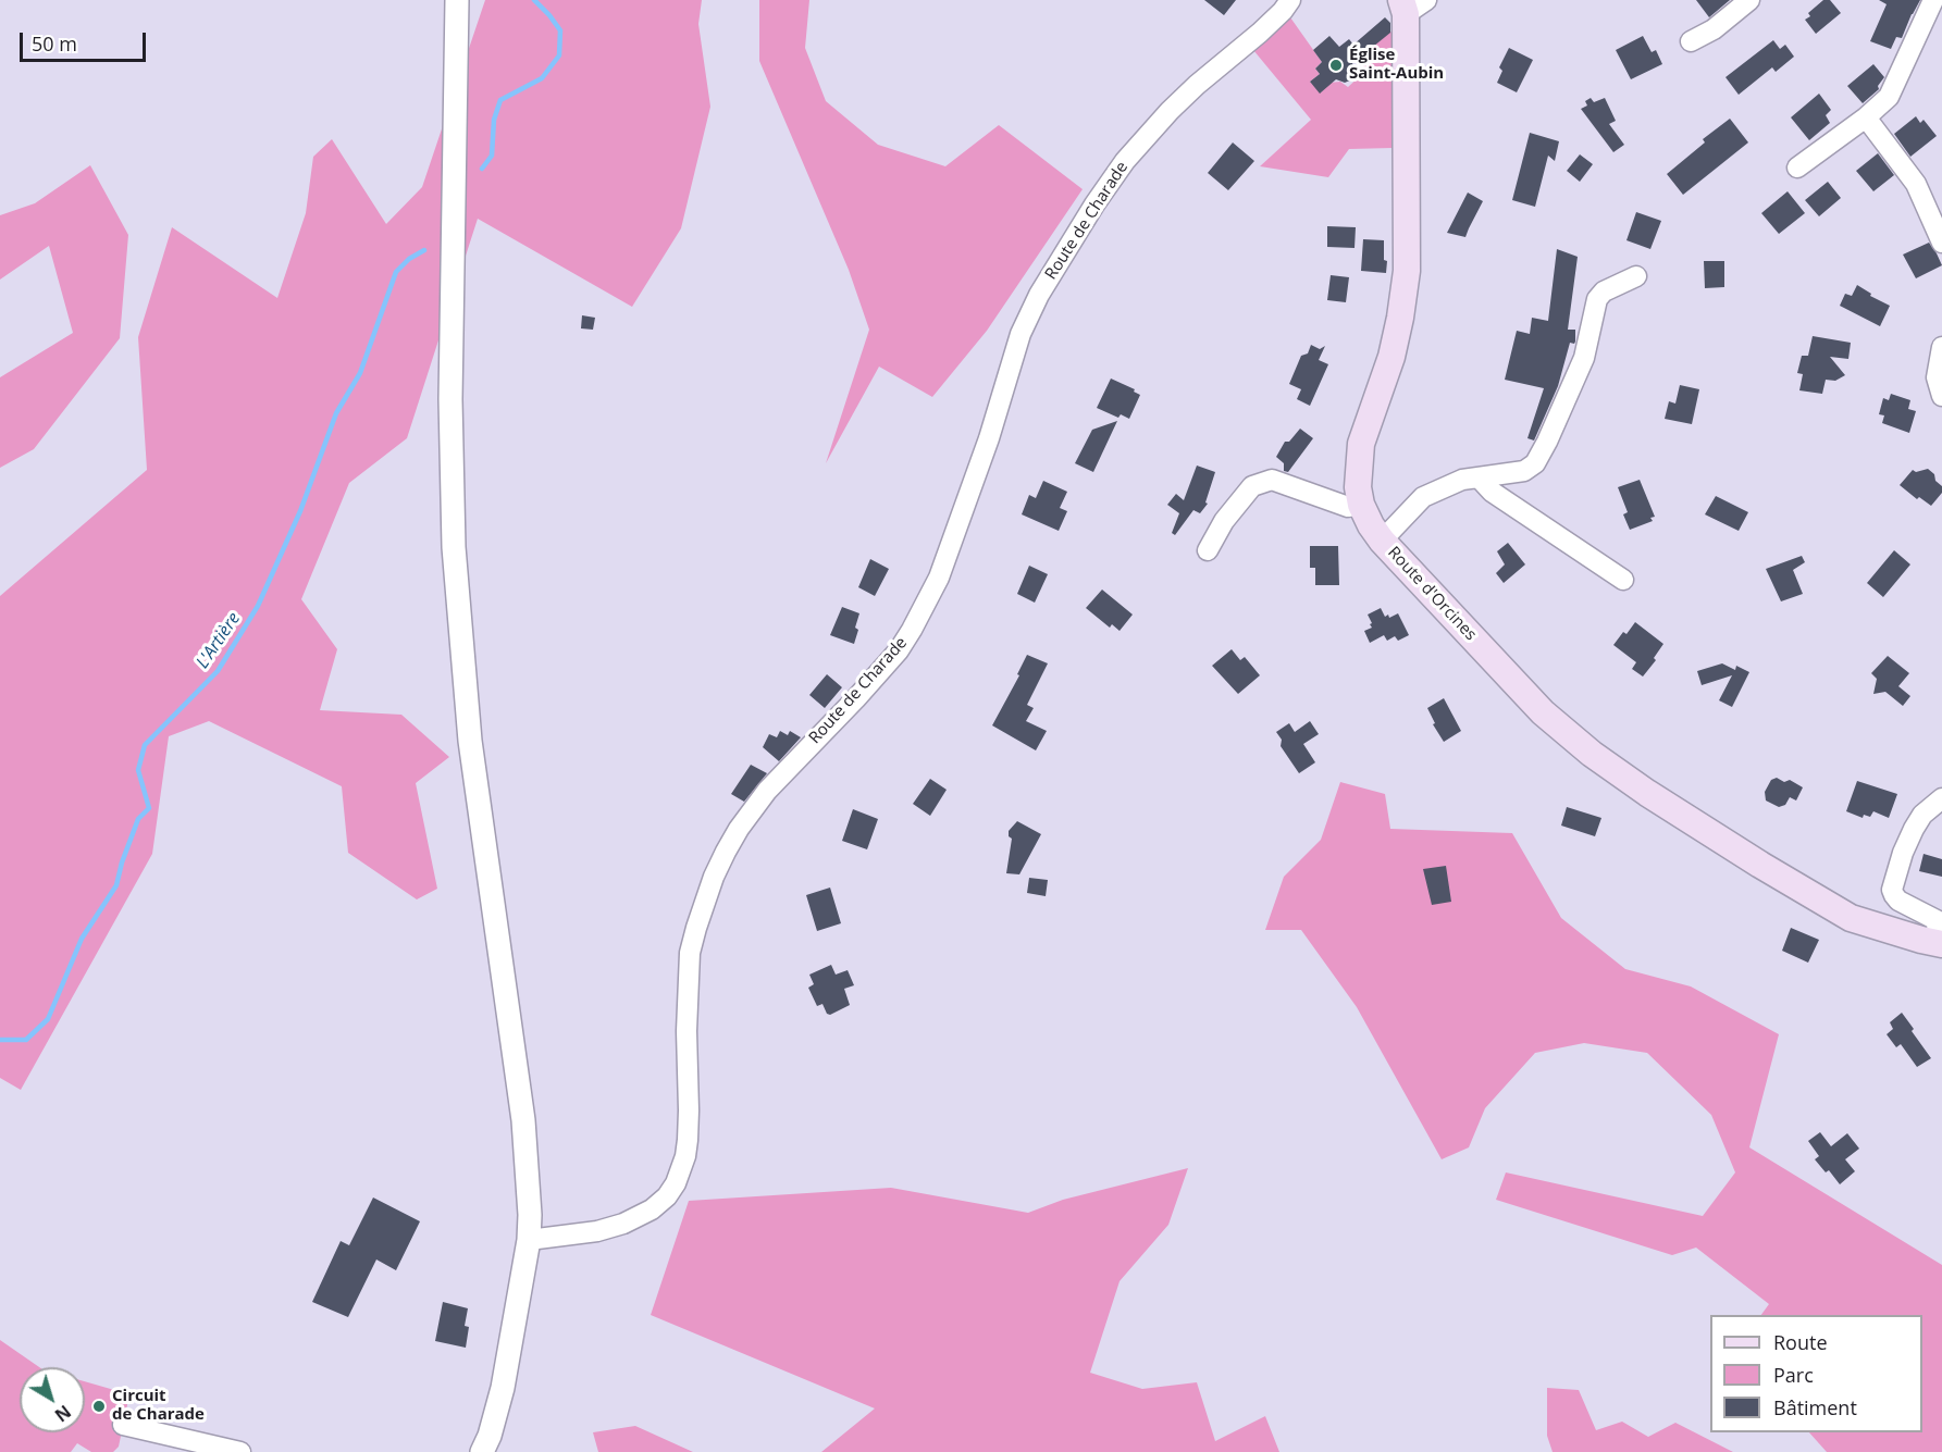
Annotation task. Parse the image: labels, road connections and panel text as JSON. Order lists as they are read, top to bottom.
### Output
{
  "streets": {
    "main road": ["Route d'Orcines"],
    "street": ["Route de Charade"]
  },
  "water": ["L'Artière"],
  "places": ["Église Saint-Aubin", "Circuit de Charade"],
  "legend": ["Route", "Parc", "Bâtiment"],
  "scale_bar": "50 m",
  "north": "bottom right"
}
